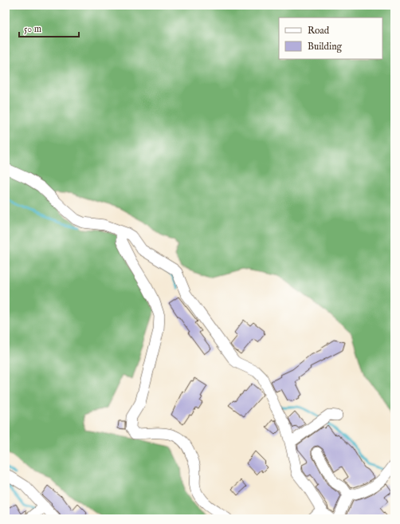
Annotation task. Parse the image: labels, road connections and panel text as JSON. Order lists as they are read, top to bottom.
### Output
{
  "legend": ["Road", "Building"],
  "scale_bar": "50 m"
}
